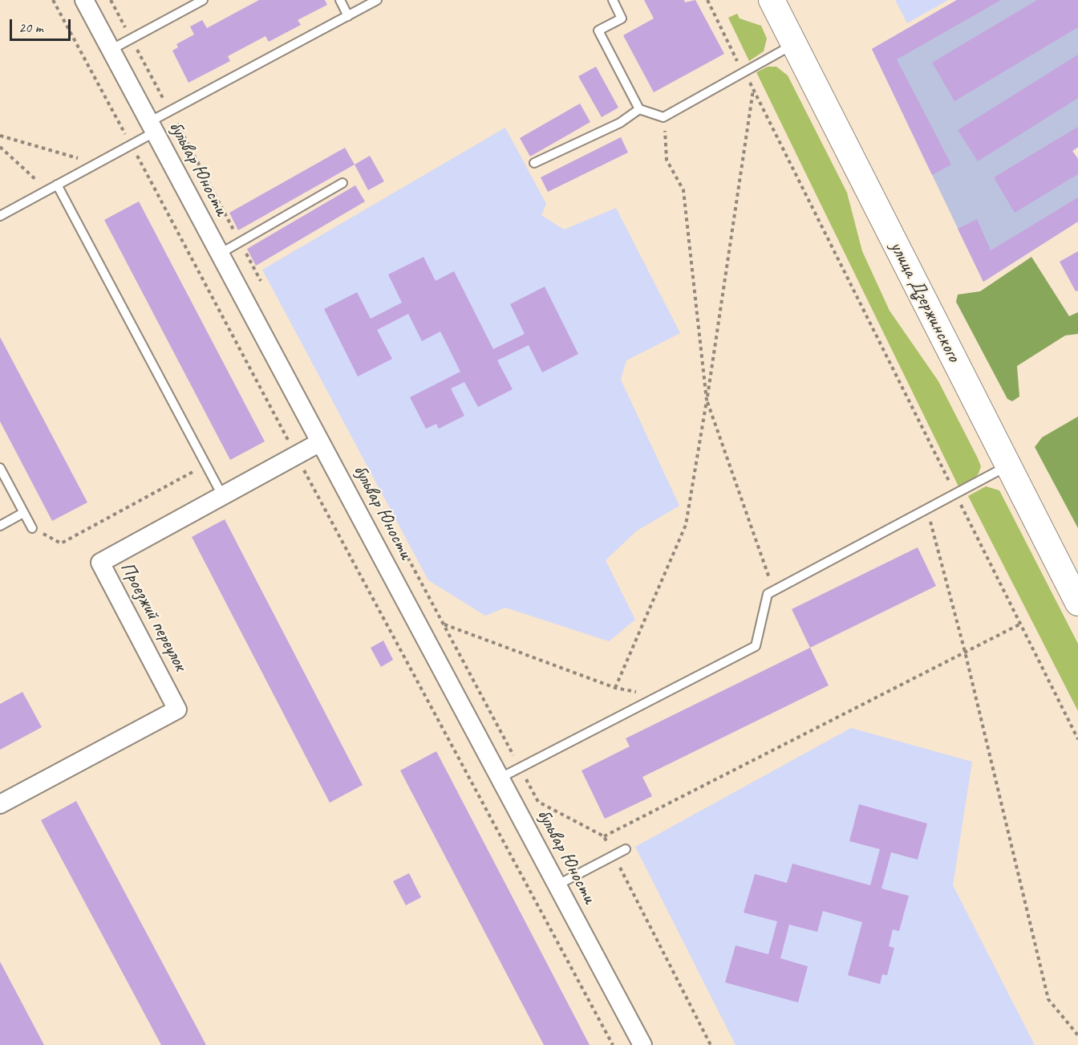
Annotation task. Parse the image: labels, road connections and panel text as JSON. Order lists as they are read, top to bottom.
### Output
{
  "streets": {
    "main road": ["улица Дзержинского"],
    "street": ["бульвар Юности", "Проезжий переулок"]
  },
  "crossings": [
    ["бульвар Юности", "Проезжий переулок"]
  ],
  "scale_bar": "20 m"
}
